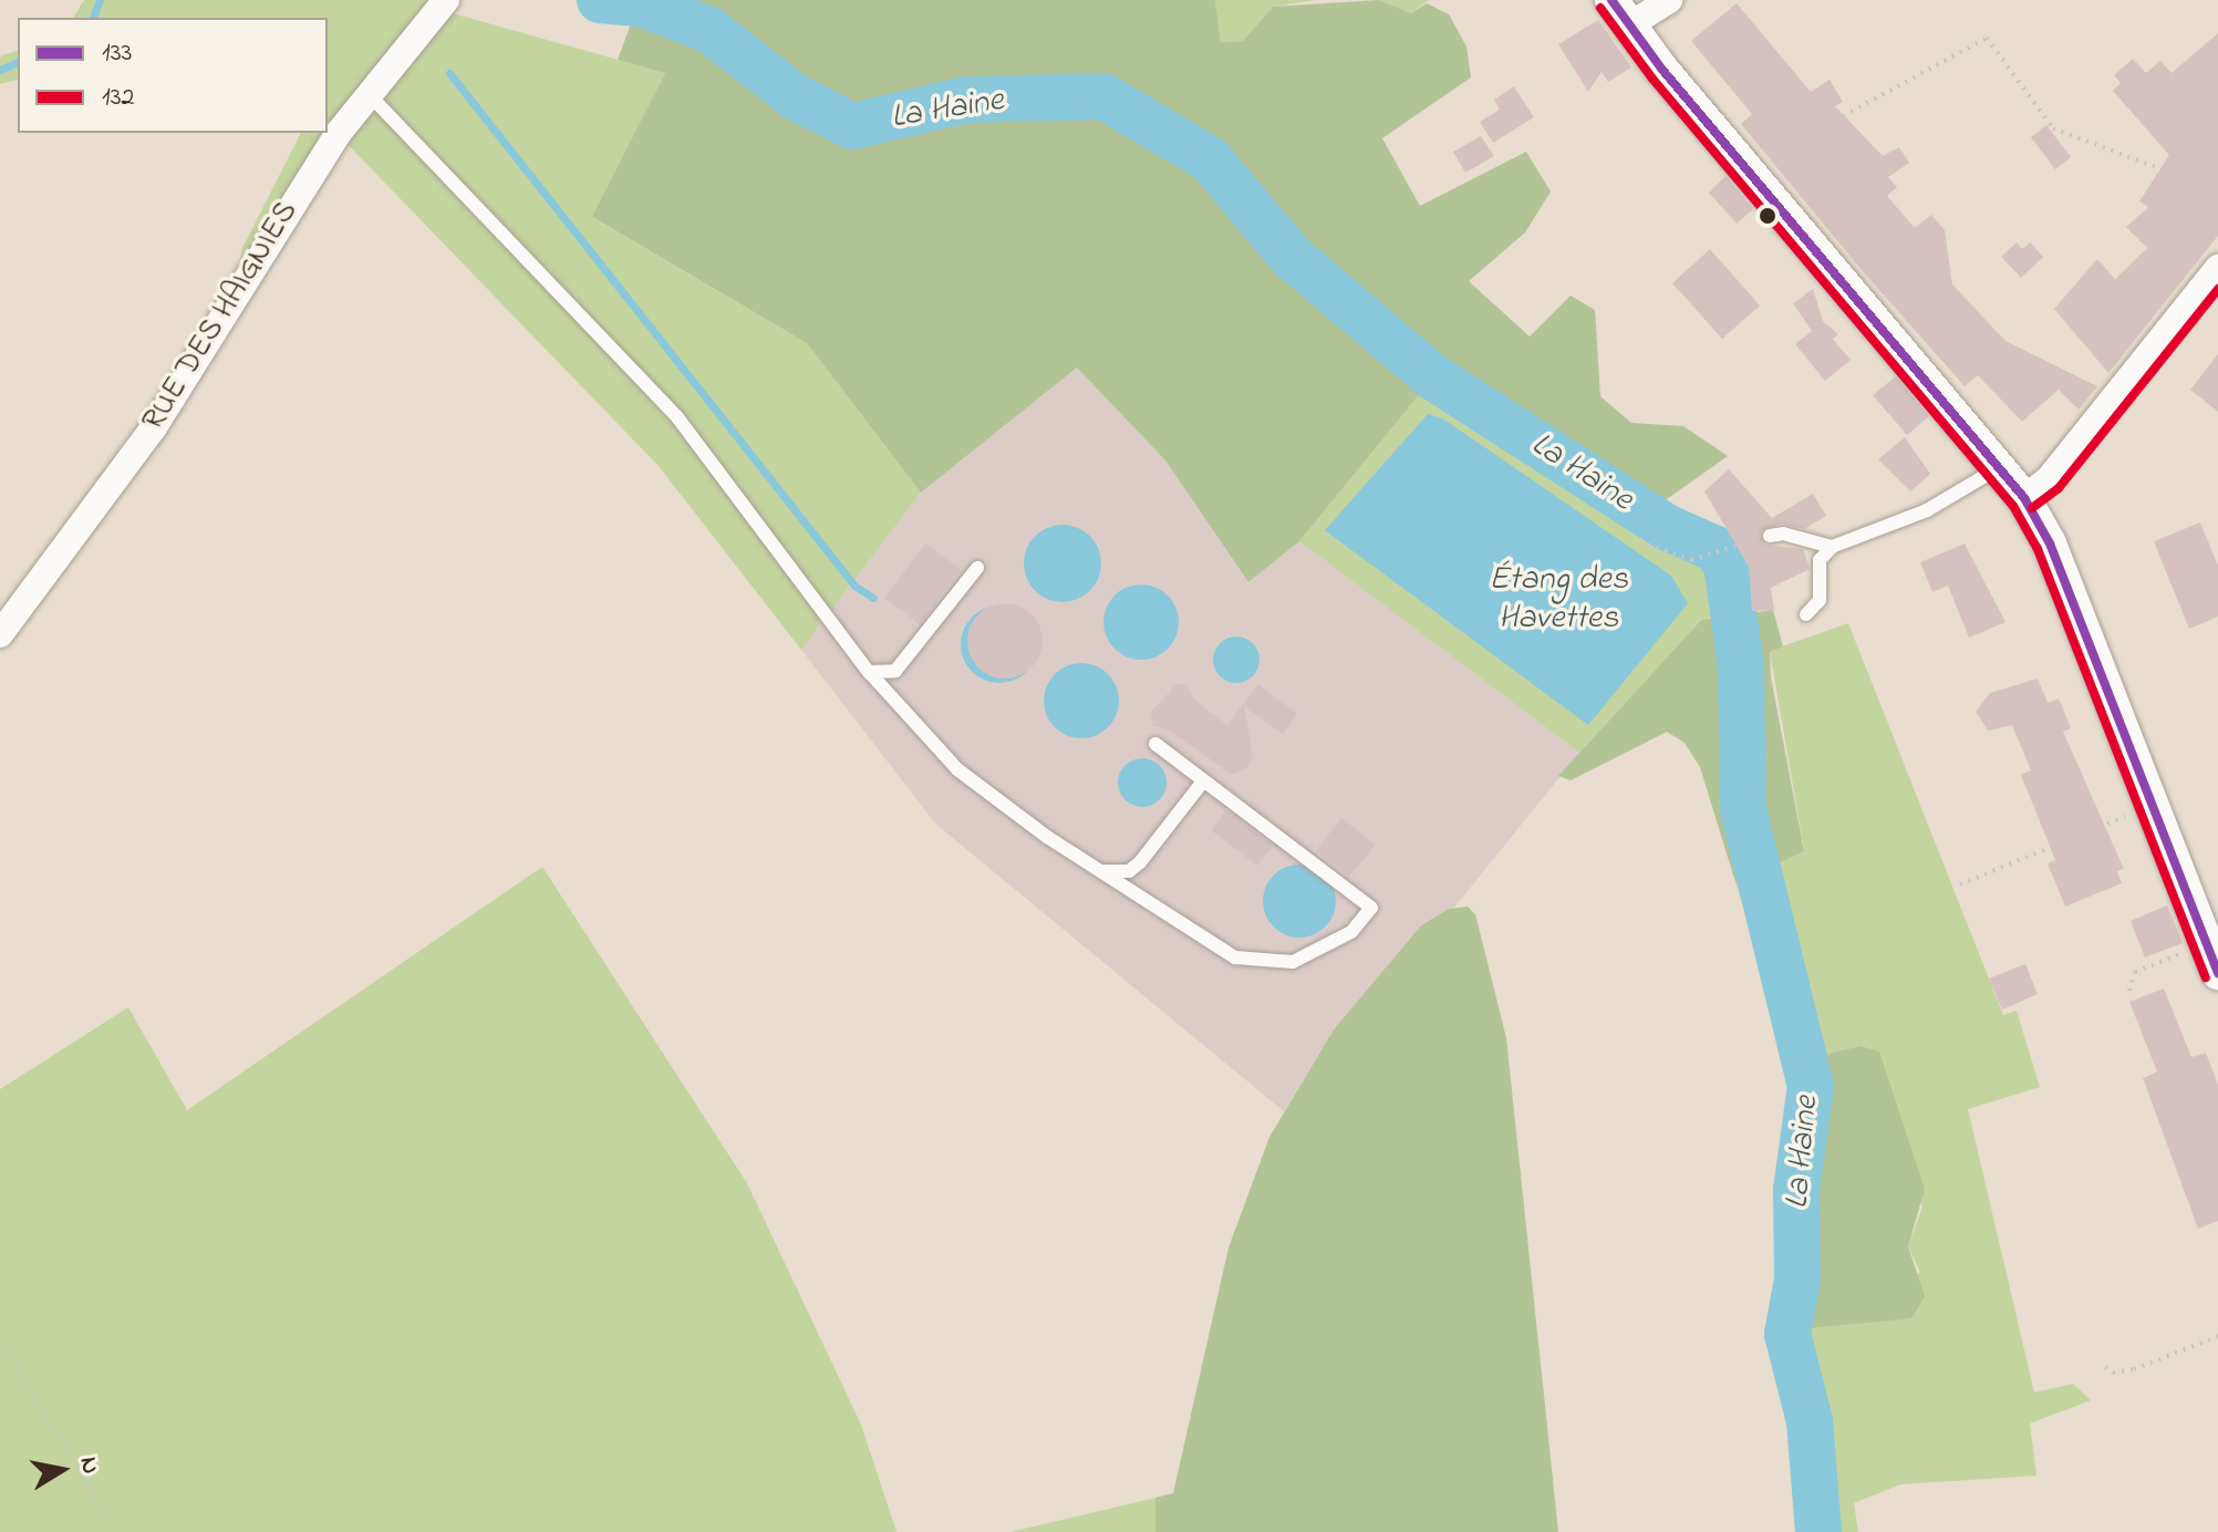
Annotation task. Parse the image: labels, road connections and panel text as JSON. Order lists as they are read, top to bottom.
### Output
{
  "streets": {
    "street": ["RUE DES HAIGNIES"]
  },
  "water": ["La Haine", "Étang des Havettes"],
  "lines": ["transit line 133", "transit line 132"],
  "legend": ["133", "132"],
  "north": "right"
}
